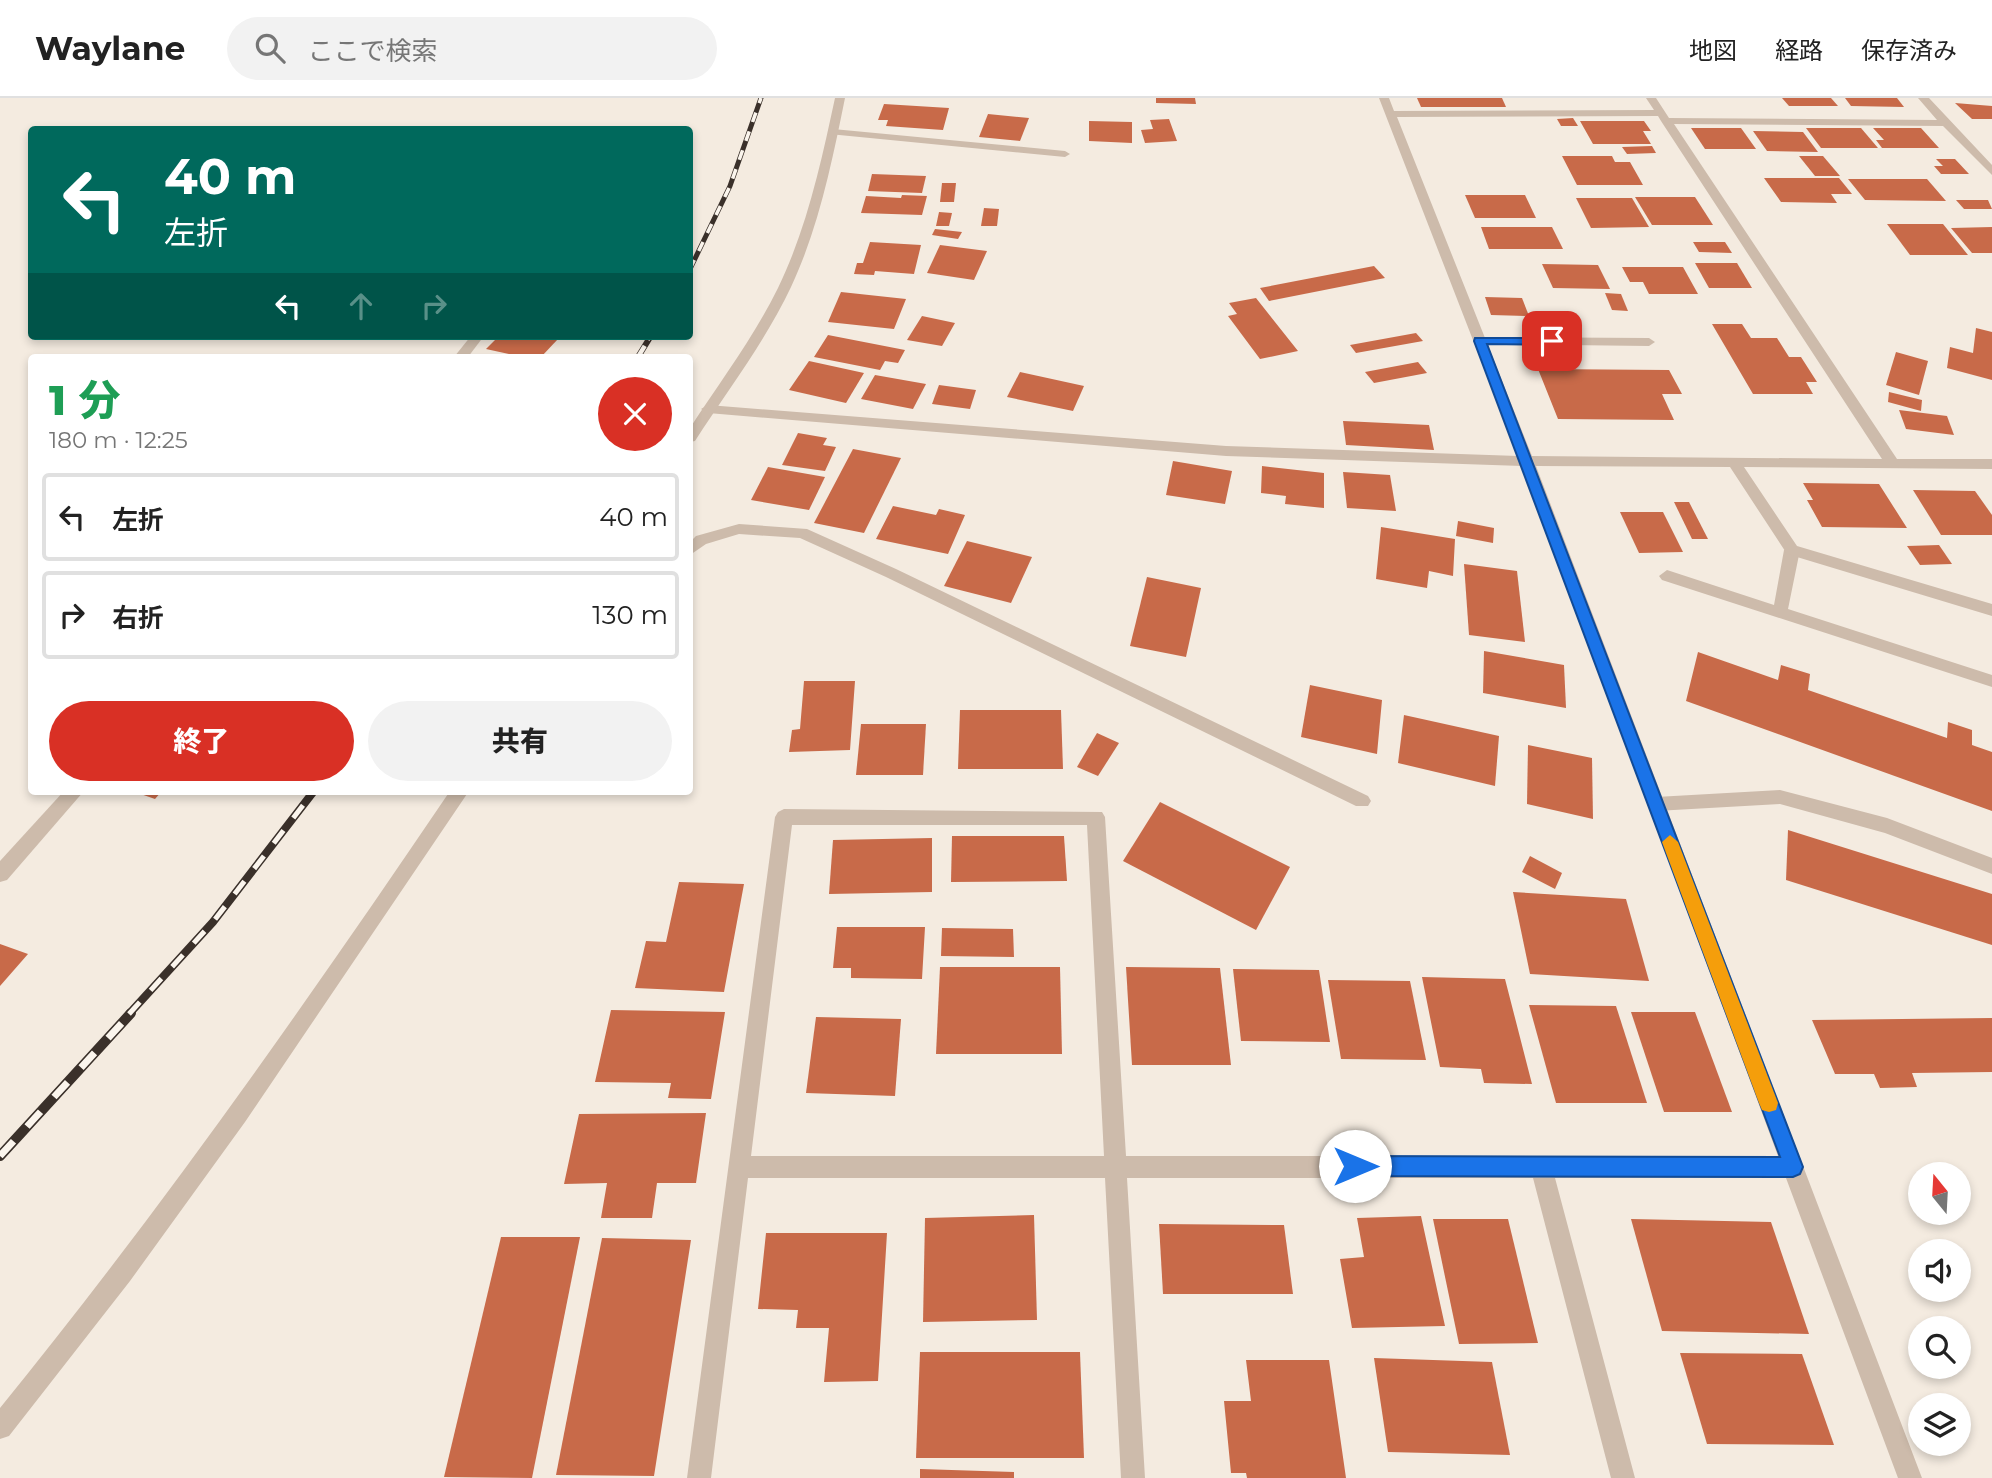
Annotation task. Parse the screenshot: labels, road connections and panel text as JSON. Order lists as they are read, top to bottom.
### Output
{
  "north": "top",
  "page": {
    "header": "Waylane",
    "search": "ここで検索",
    "nav": ["地図", "経路", "保存済み"],
    "turn": ["40 m", "左折"],
    "heading": ["1 分", "180 m · 12:25"],
    "list": [
      {
        "name": "左折",
        "value": "40 m"
      },
      {
        "name": "右折",
        "value": "130 m"
      }
    ],
    "buttons": ["終了", "共有"]
  }
}
